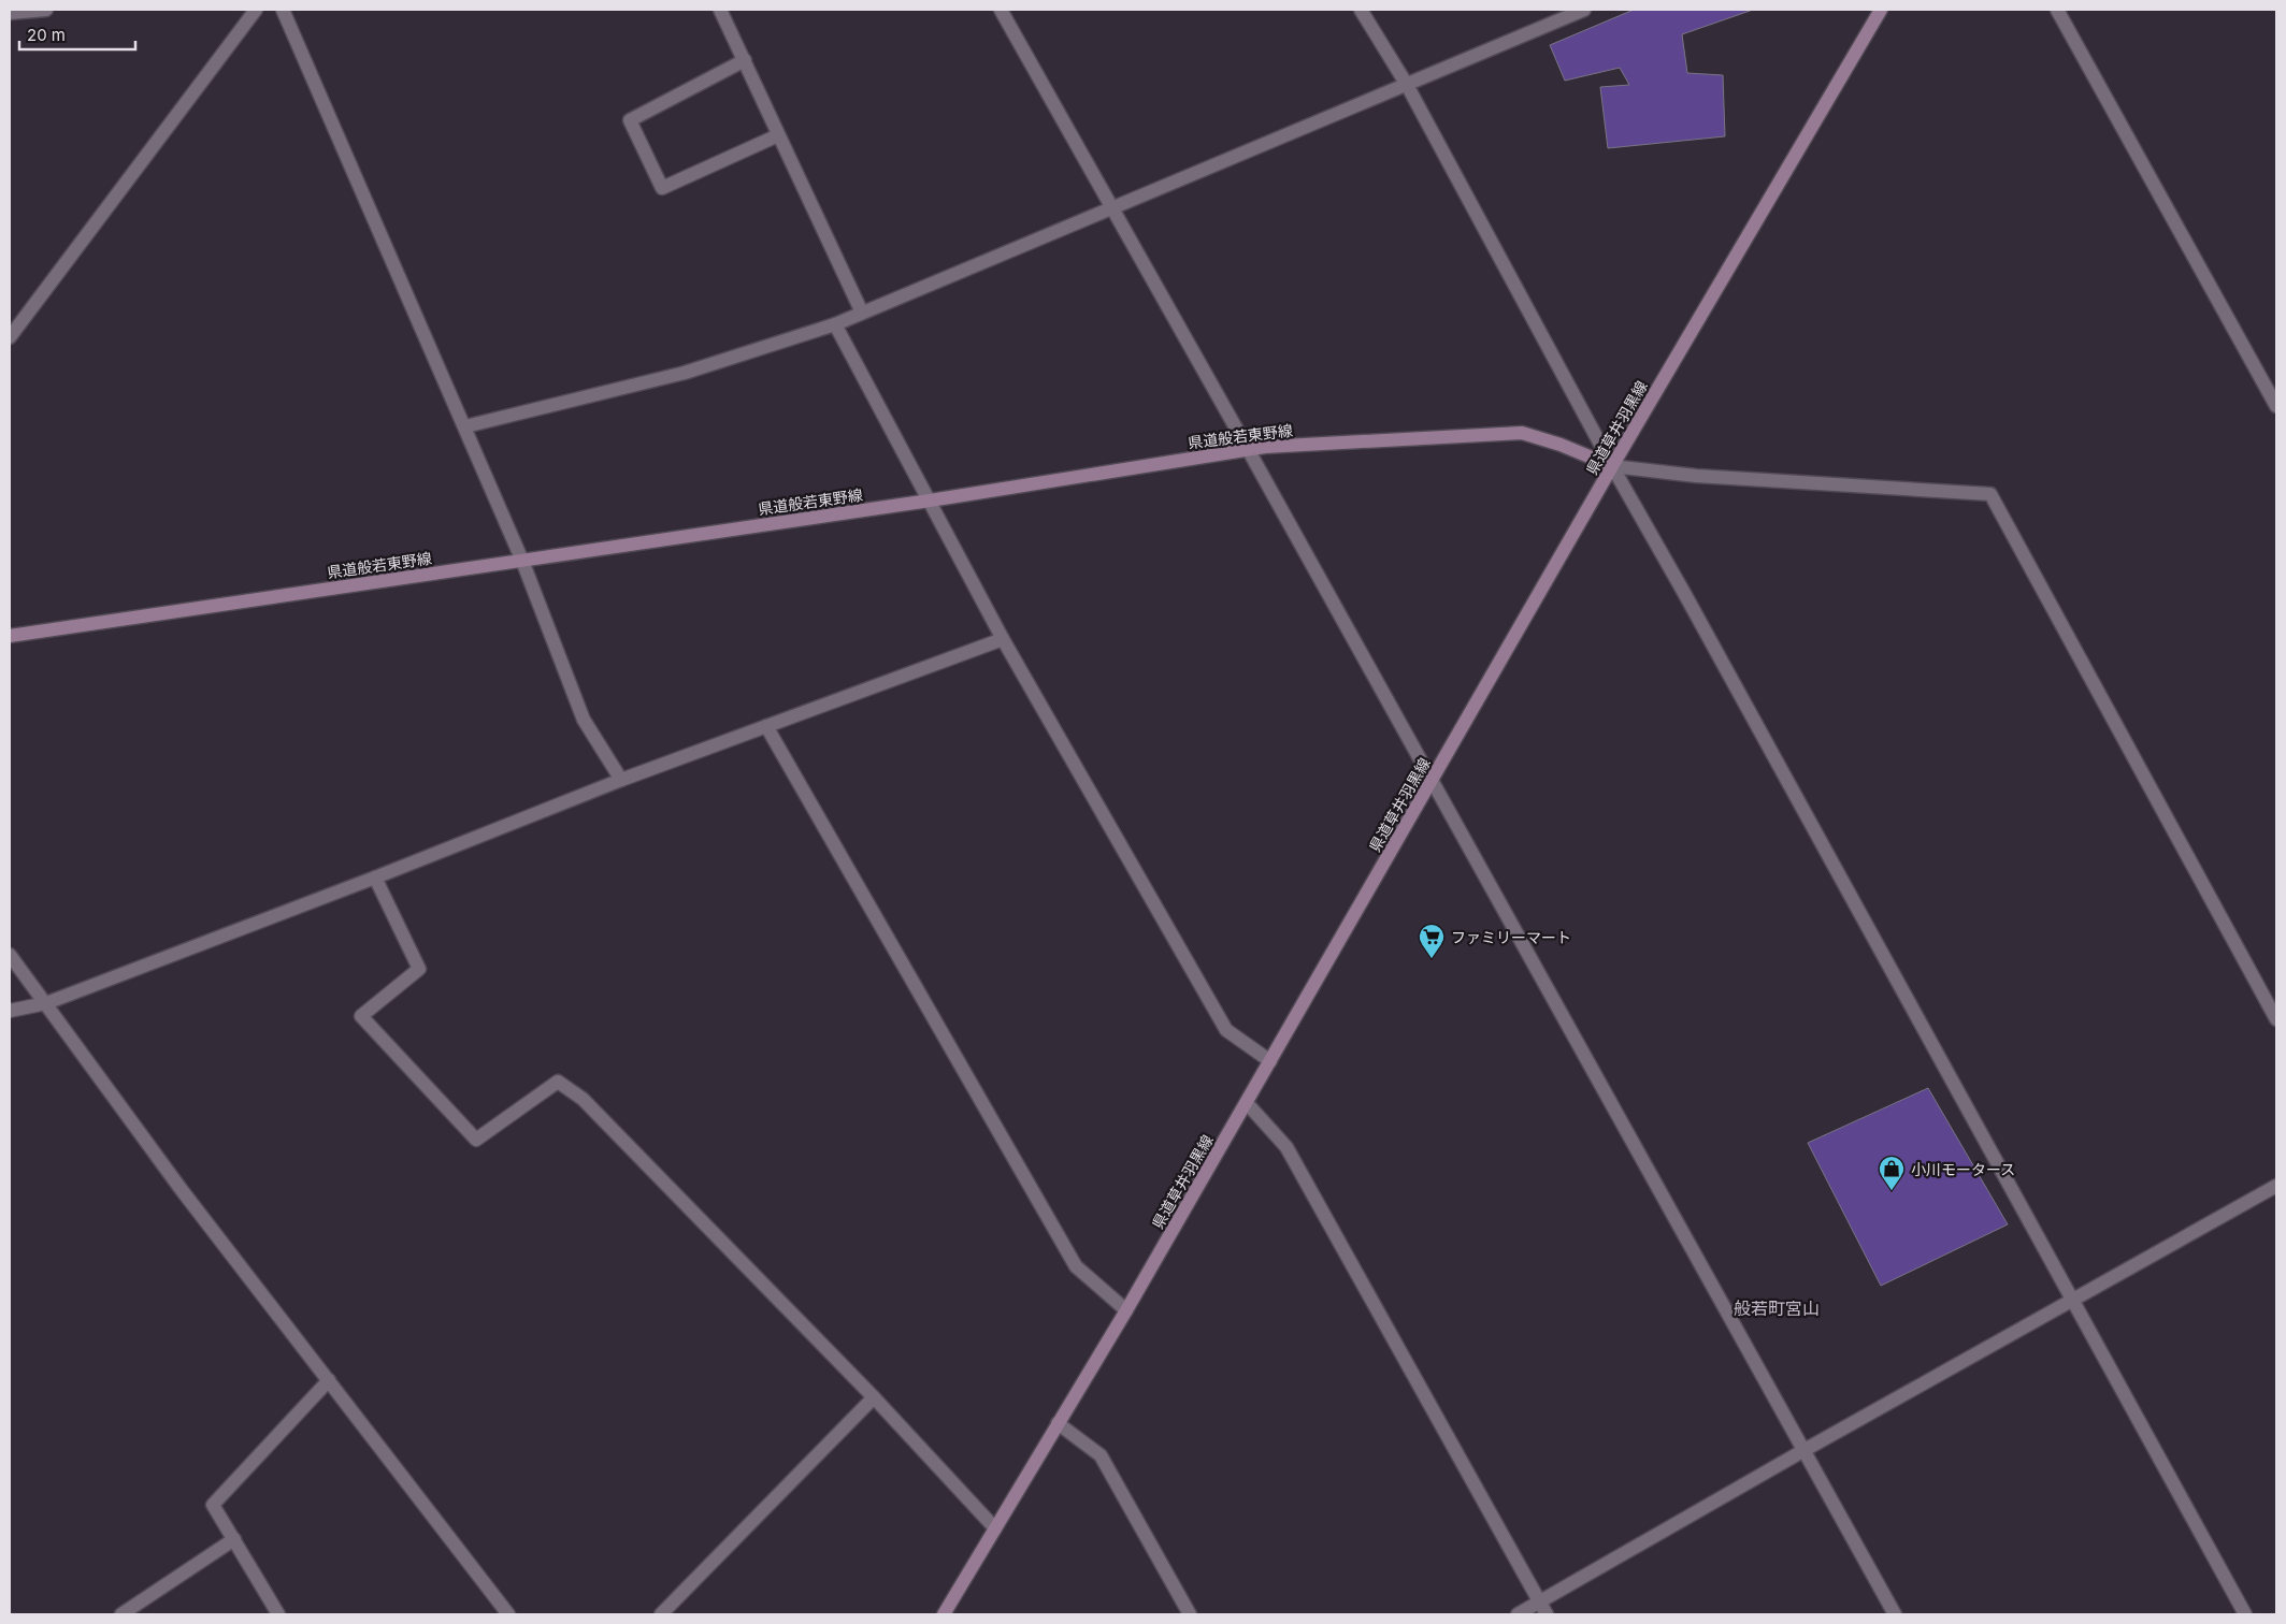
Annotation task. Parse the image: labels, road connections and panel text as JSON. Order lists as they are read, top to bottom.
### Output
{
  "streets": {
    "main road": ["県道草井羽黒線", "県道般若東野線"]
  },
  "crossings": [
    ["県道草井羽黒線", "県道般若東野線"]
  ],
  "districts": ["般若町宮山"],
  "places": {
    "supermarket": ["ファミリーマート"],
    "shop": ["小川モータース"]
  },
  "scale_bar": "20 m"
}
